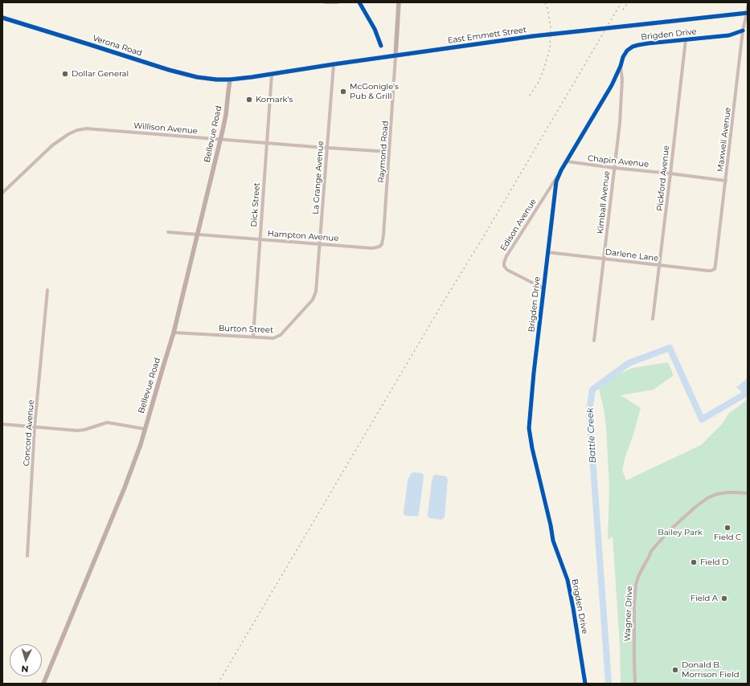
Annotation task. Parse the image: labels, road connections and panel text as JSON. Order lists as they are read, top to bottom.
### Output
{
  "streets": {
    "street": [
      "Brigden Drive",
      "East Emmett Street",
      "Verona Road",
      "Willison Avenue",
      "Bellevue Road",
      "Maxwell Avenue",
      "Raymond Road",
      "Chapin Avenue",
      "La Grange Avenue",
      "Pickford Avenue",
      "Kimball Avenue",
      "Dick Street",
      "Edison Avenue",
      "Hampton Avenue",
      "Darlene Lane",
      "Burton Street",
      "Concord Avenue",
      "Wagner Drive"
    ]
  },
  "crossings": [
    ["Brigden Drive", "Maxwell Avenue"],
    ["Brigden Drive", "Chapin Avenue"],
    ["Brigden Drive", "Pickford Avenue"],
    ["Brigden Drive", "Kimball Avenue"],
    ["Brigden Drive", "Edison Avenue"],
    ["Brigden Drive", "Darlene Lane"],
    ["East Emmett Street", "Verona Road"],
    ["East Emmett Street", "Bellevue Road"],
    ["East Emmett Street", "Maxwell Avenue"],
    ["East Emmett Street", "Raymond Road"],
    ["East Emmett Street", "La Grange Avenue"],
    ["East Emmett Street", "Dick Street"],
    ["Verona Road", "Bellevue Road"],
    ["Willison Avenue", "Bellevue Road"],
    ["Willison Avenue", "Raymond Road"],
    ["Willison Avenue", "La Grange Avenue"],
    ["Willison Avenue", "Dick Street"],
    ["Bellevue Road", "Hampton Avenue"],
    ["Bellevue Road", "Burton Street"],
    ["Maxwell Avenue", "Chapin Avenue"],
    ["Maxwell Avenue", "Darlene Lane"],
    ["Raymond Road", "Hampton Avenue"],
    ["Chapin Avenue", "Pickford Avenue"],
    ["Chapin Avenue", "Kimball Avenue"],
    ["La Grange Avenue", "Hampton Avenue"],
    ["La Grange Avenue", "Burton Street"],
    ["Pickford Avenue", "Darlene Lane"],
    ["Kimball Avenue", "Darlene Lane"],
    ["Dick Street", "Hampton Avenue"],
    ["Dick Street", "Burton Street"]
  ],
  "water": ["Battle Creek"],
  "parks": ["Bailey Park"],
  "places": [
    "Dollar General",
    "McGonigle's Pub & Grill",
    "Komark's",
    "Field C",
    "Field D",
    "Field A",
    "Donald B. Morrison Field"
  ],
  "north": "bottom"
}
